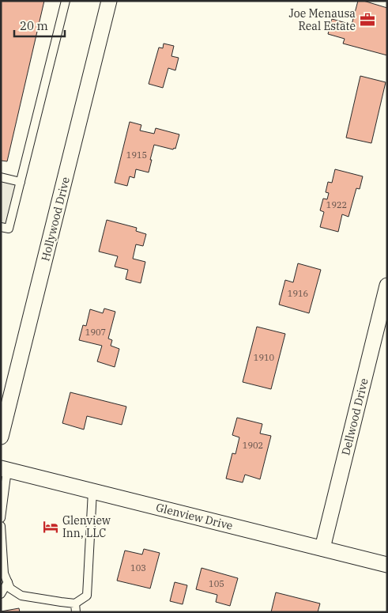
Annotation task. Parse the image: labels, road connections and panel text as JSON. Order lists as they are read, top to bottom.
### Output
{
  "streets": {
    "street": ["Hollywood Drive", "Dellwood Drive", "Glenview Drive"]
  },
  "crossings": [
    ["Dellwood Drive", "Glenview Drive"]
  ],
  "places": {
    "office": ["Joe Menausa Real Estate"],
    "hotel": ["Glenview Inn, LLC"]
  },
  "house_numbers": [
    "1915",
    "1922",
    "1916",
    "1907",
    "1910",
    "1902",
    "103",
    "105"
  ],
  "scale_bar": "20 m"
}
